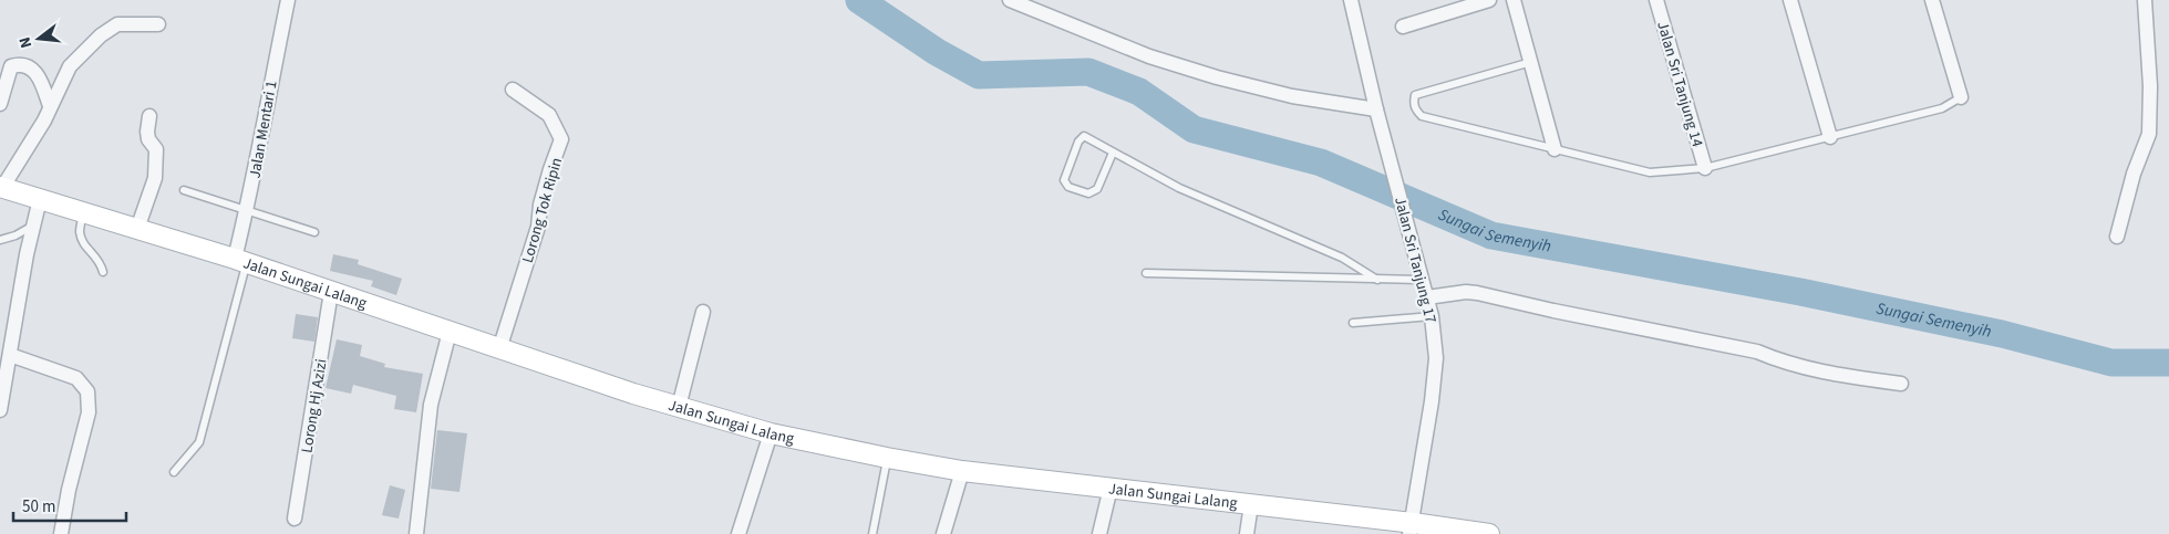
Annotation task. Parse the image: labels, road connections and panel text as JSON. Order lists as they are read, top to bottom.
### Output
{
  "streets": {
    "street": [
      "Jalan Sri Tanjung 14",
      "Jalan Mentari 1",
      "Lorong Tok Ripin",
      "Jalan Sri Tanjung 17",
      "Jalan Sungai Lalang",
      "Lorong Hj Azizi"
    ]
  },
  "crossings": [
    ["Jalan Mentari 1", "Jalan Sungai Lalang"],
    ["Lorong Tok Ripin", "Jalan Sungai Lalang"],
    ["Jalan Sri Tanjung 17", "Jalan Sungai Lalang"],
    ["Jalan Sungai Lalang", "Lorong Hj Azizi"]
  ],
  "water": ["Sungai Semenyih"],
  "scale_bar": "50 m",
  "north": "left"
}
